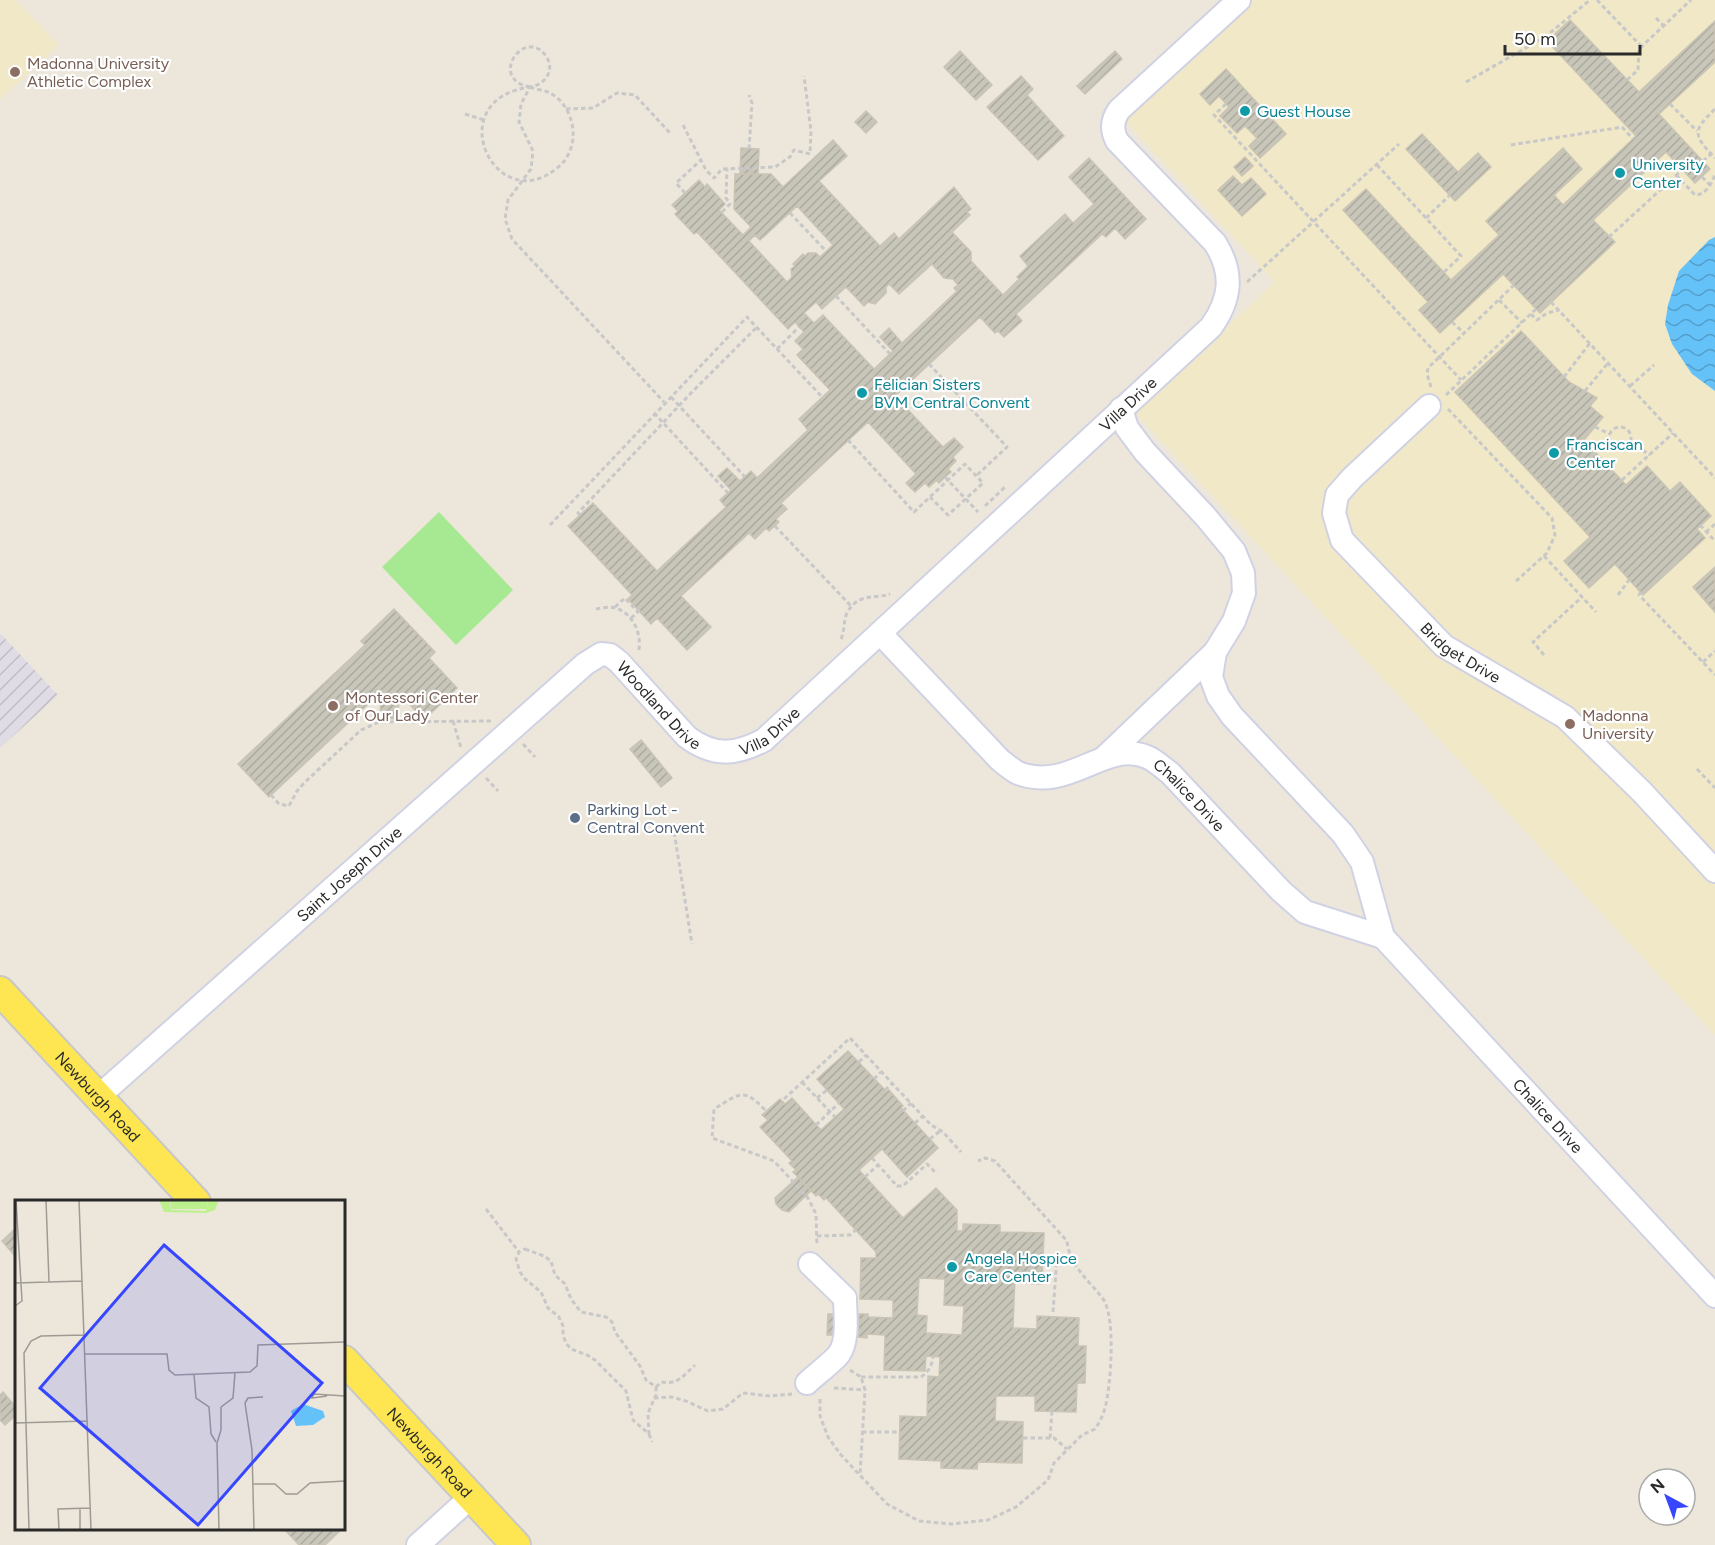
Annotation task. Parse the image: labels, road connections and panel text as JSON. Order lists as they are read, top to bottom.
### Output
{
  "streets": {
    "main road": ["Newburgh Road"],
    "street": [
      "Villa Drive",
      "Bridget Drive",
      "Woodland Drive",
      "Chalice Drive",
      "Saint Joseph Drive"
    ]
  },
  "crossings": [
    ["Villa Drive", "Woodland Drive"],
    ["Villa Drive", "Chalice Drive"],
    ["Woodland Drive", "Saint Joseph Drive"],
    ["Saint Joseph Drive", "Newburgh Road"]
  ],
  "places": [
    "Madonna University Athletic Complex",
    "Guest House",
    "University Center",
    "Felician Sisters BVM Central Convent",
    "Franciscan Center",
    "Montessori Center of Our Lady",
    "Madonna University",
    "Parking Lot - Central Convent",
    "Angela Hospice Care Center"
  ],
  "scale_bar": "50 m",
  "north": "top left"
}
